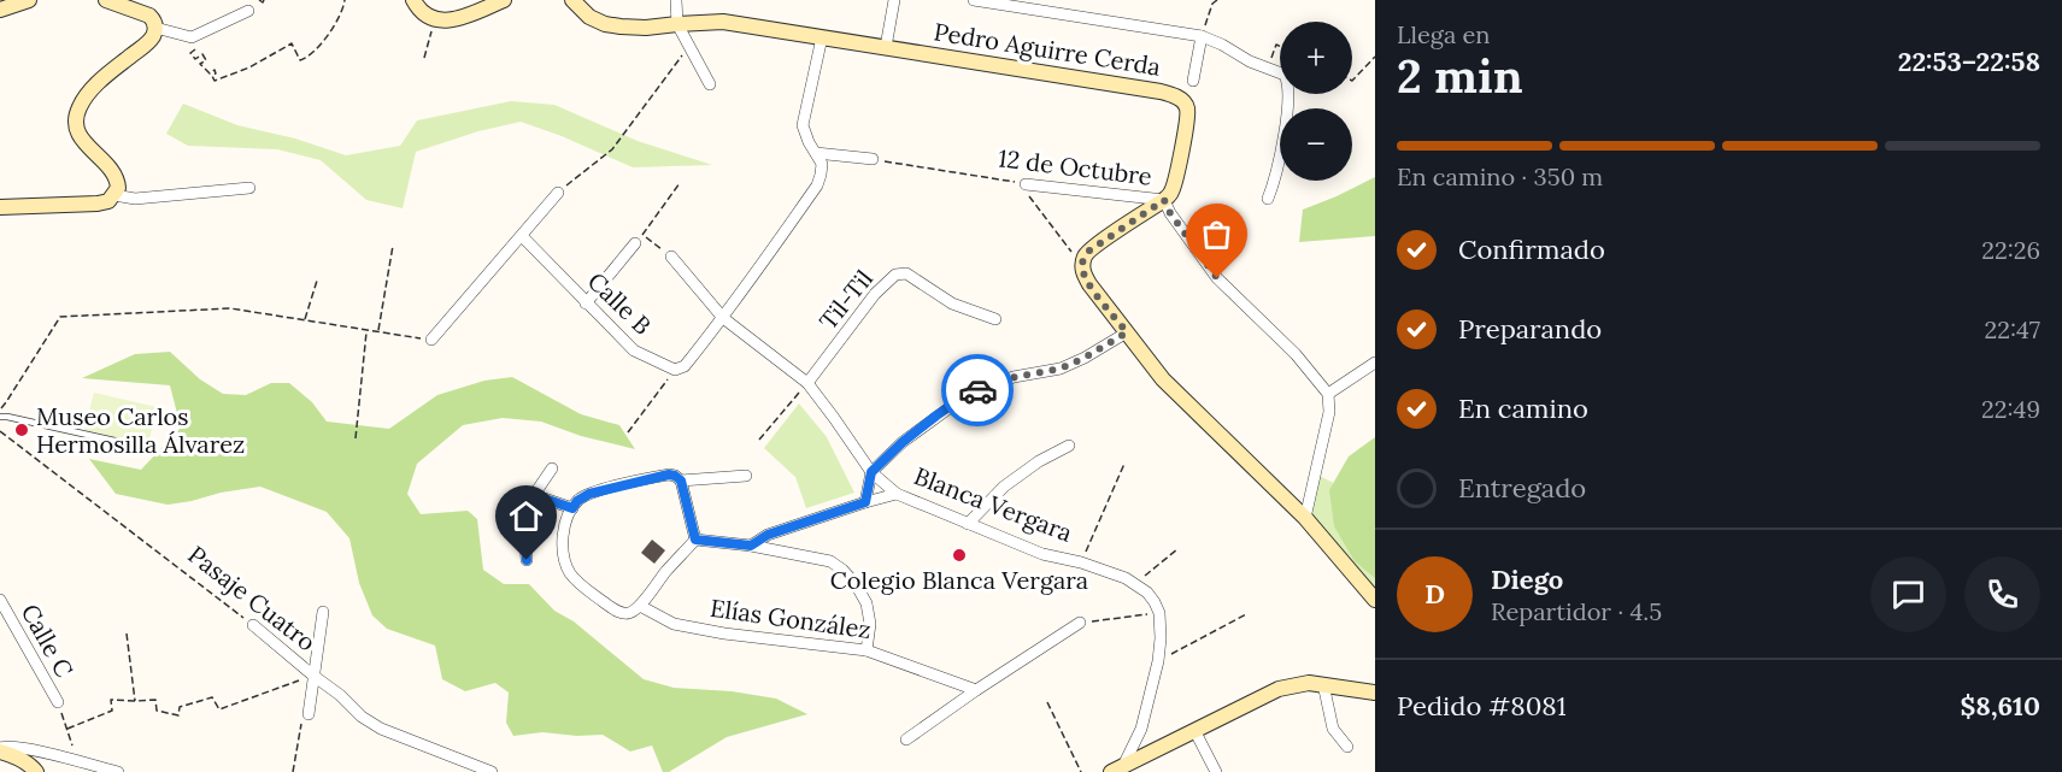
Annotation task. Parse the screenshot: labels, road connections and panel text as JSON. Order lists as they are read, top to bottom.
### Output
{
  "streets": {
    "street": [
      "Pedro Aguirre Cerda",
      "12 de Octubre",
      "Til-Til",
      "Calle B",
      "Blanca Vergara",
      "Pasaje Cuatro",
      "Elías González",
      "Calle C"
    ]
  },
  "crossings": [
    ["Pedro Aguirre Cerda", "12 de Octubre"],
    ["Til-Til", "Blanca Vergara"]
  ],
  "places": ["Museo Carlos Hermosilla Álvarez", "Colegio Blanca Vergara"],
  "page": {
    "heading": ["2 min", "Llega en", "22:53–22:58"],
    "panel": [
      "Diego",
      "Repartidor · 4.5",
      "Pedido #8081",
      "$8,610"
    ],
    "map_buttons": ["+", "−"],
    "bar": "En camino · 350 m",
    "list": [
      ["Confirmado", "22:26"],
      ["Preparando", "22:47"],
      ["En camino", "22:49"],
      "Entregado"
    ],
    "round": "D"
  }
}
